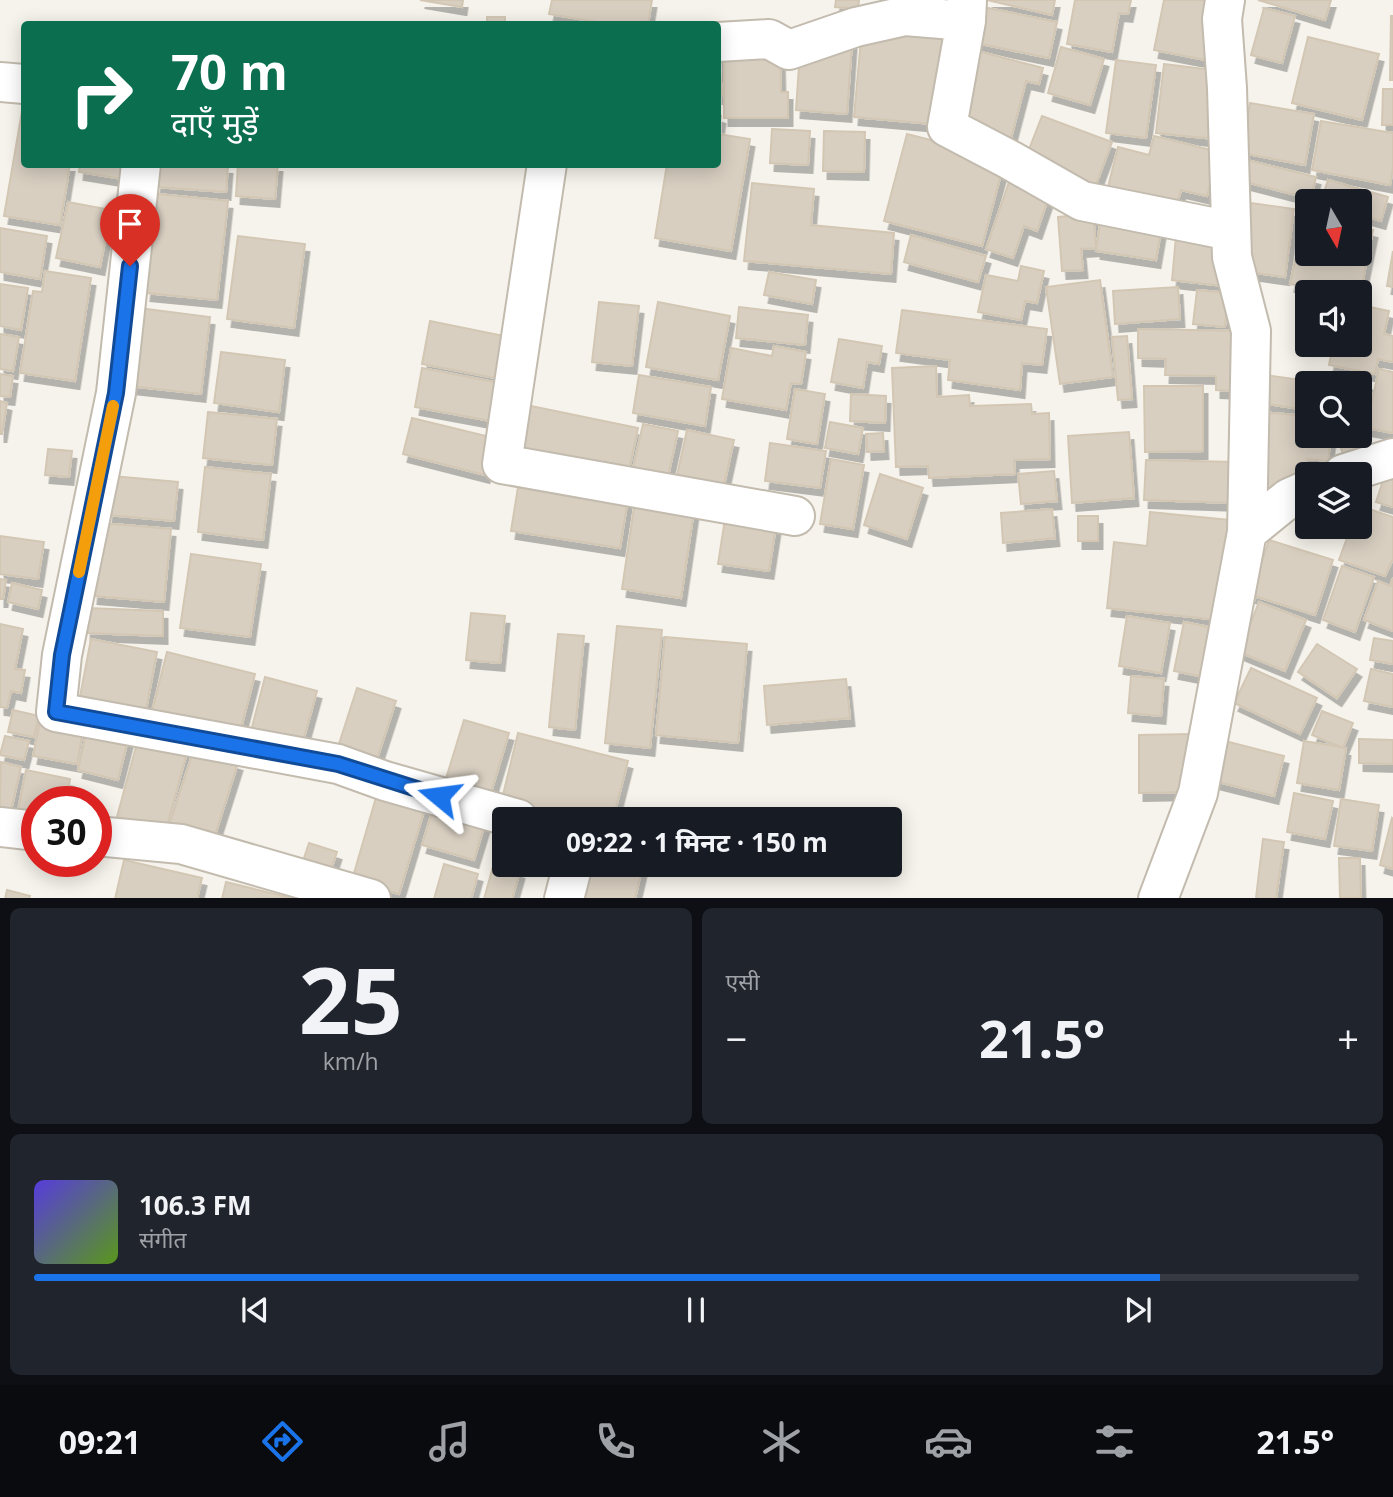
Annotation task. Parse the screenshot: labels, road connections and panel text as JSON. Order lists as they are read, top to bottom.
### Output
{
  "north": "bottom",
  "page": {
    "turn": ["70 m", "दाएँ मुड़ें"],
    "limit": "30",
    "trip": "09:22 · 1 मिनट · 150 m",
    "tile": [
      ["25", "km/h"],
      "एसी"
    ],
    "heat": ["−", "21.5°", "+"],
    "song": ["106.3 FM", "संगीत"],
    "tabs": ["09:21", "21.5°"]
  }
}
